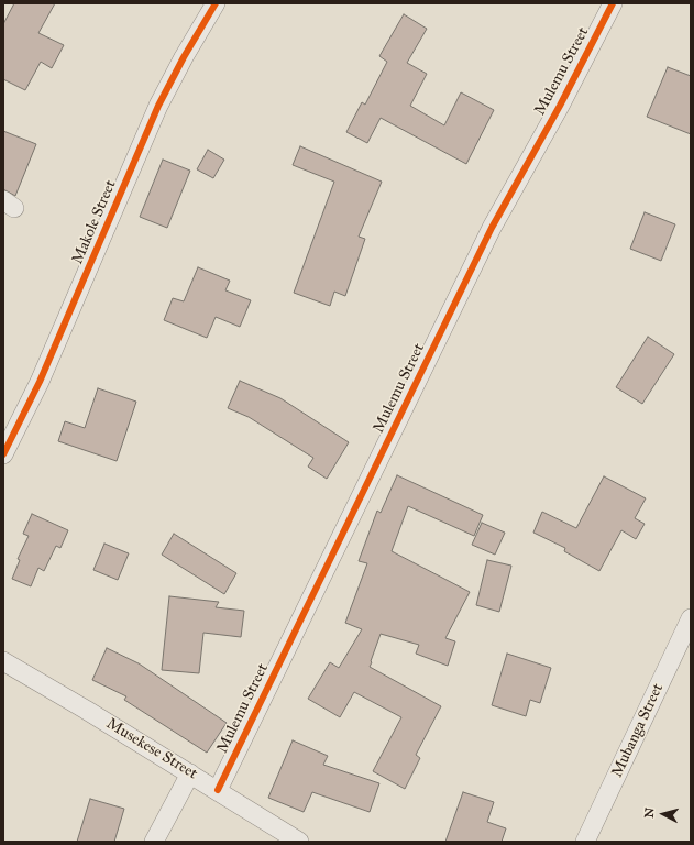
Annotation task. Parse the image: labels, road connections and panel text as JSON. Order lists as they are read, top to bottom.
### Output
{
  "streets": {
    "street": [
      "Mulemu Street",
      "Makole Street",
      "Mubanga Street",
      "Musekese Street"
    ]
  },
  "crossings": [
    ["Mulemu Street", "Musekese Street"]
  ],
  "north": "left"
}
